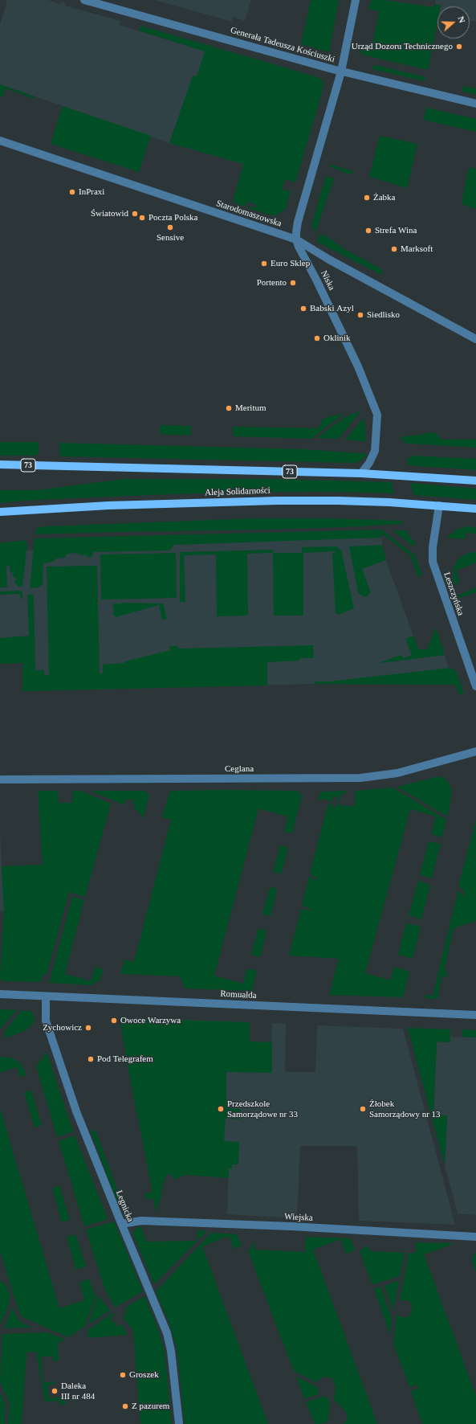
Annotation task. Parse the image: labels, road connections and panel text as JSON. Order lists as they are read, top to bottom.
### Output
{
  "streets": {
    "main road": ["73", "Aleja Solidarności"],
    "street": [
      "Generała Tadeusza Kościuszki",
      "Starodomaszowska",
      "Niska",
      "Leszczyńska",
      "Ceglana",
      "Romualda",
      "Legnicka",
      "Wiejska"
    ]
  },
  "crossings": [
    ["Generała Tadeusza Kościuszki", "Niska"],
    ["Starodomaszowska", "Niska"],
    ["Niska", "73"],
    ["Aleja Solidarności", "Leszczyńska"],
    ["Romualda", "Legnicka"],
    ["Legnicka", "Wiejska"]
  ],
  "places": [
    "Urząd Dozoru Technicznego",
    "InPraxi",
    "Żabka",
    "Światowid",
    "Poczta Polska",
    "Sensive",
    "Strefa Wina",
    "Marksoft",
    "Euro Sklep",
    "Portento",
    "Babski Azyl",
    "Siedlisko",
    "Oklinik",
    "Meritum",
    "Owoce Warzywa",
    "Zychowicz",
    "Pod Telegrafem",
    "Przedszkole Samorządowe nr 33",
    "Żłobek Samorządowy nr 13",
    "Groszek",
    "Daleka III nr 484",
    "Z pazurem"
  ],
  "north": "right"
}
